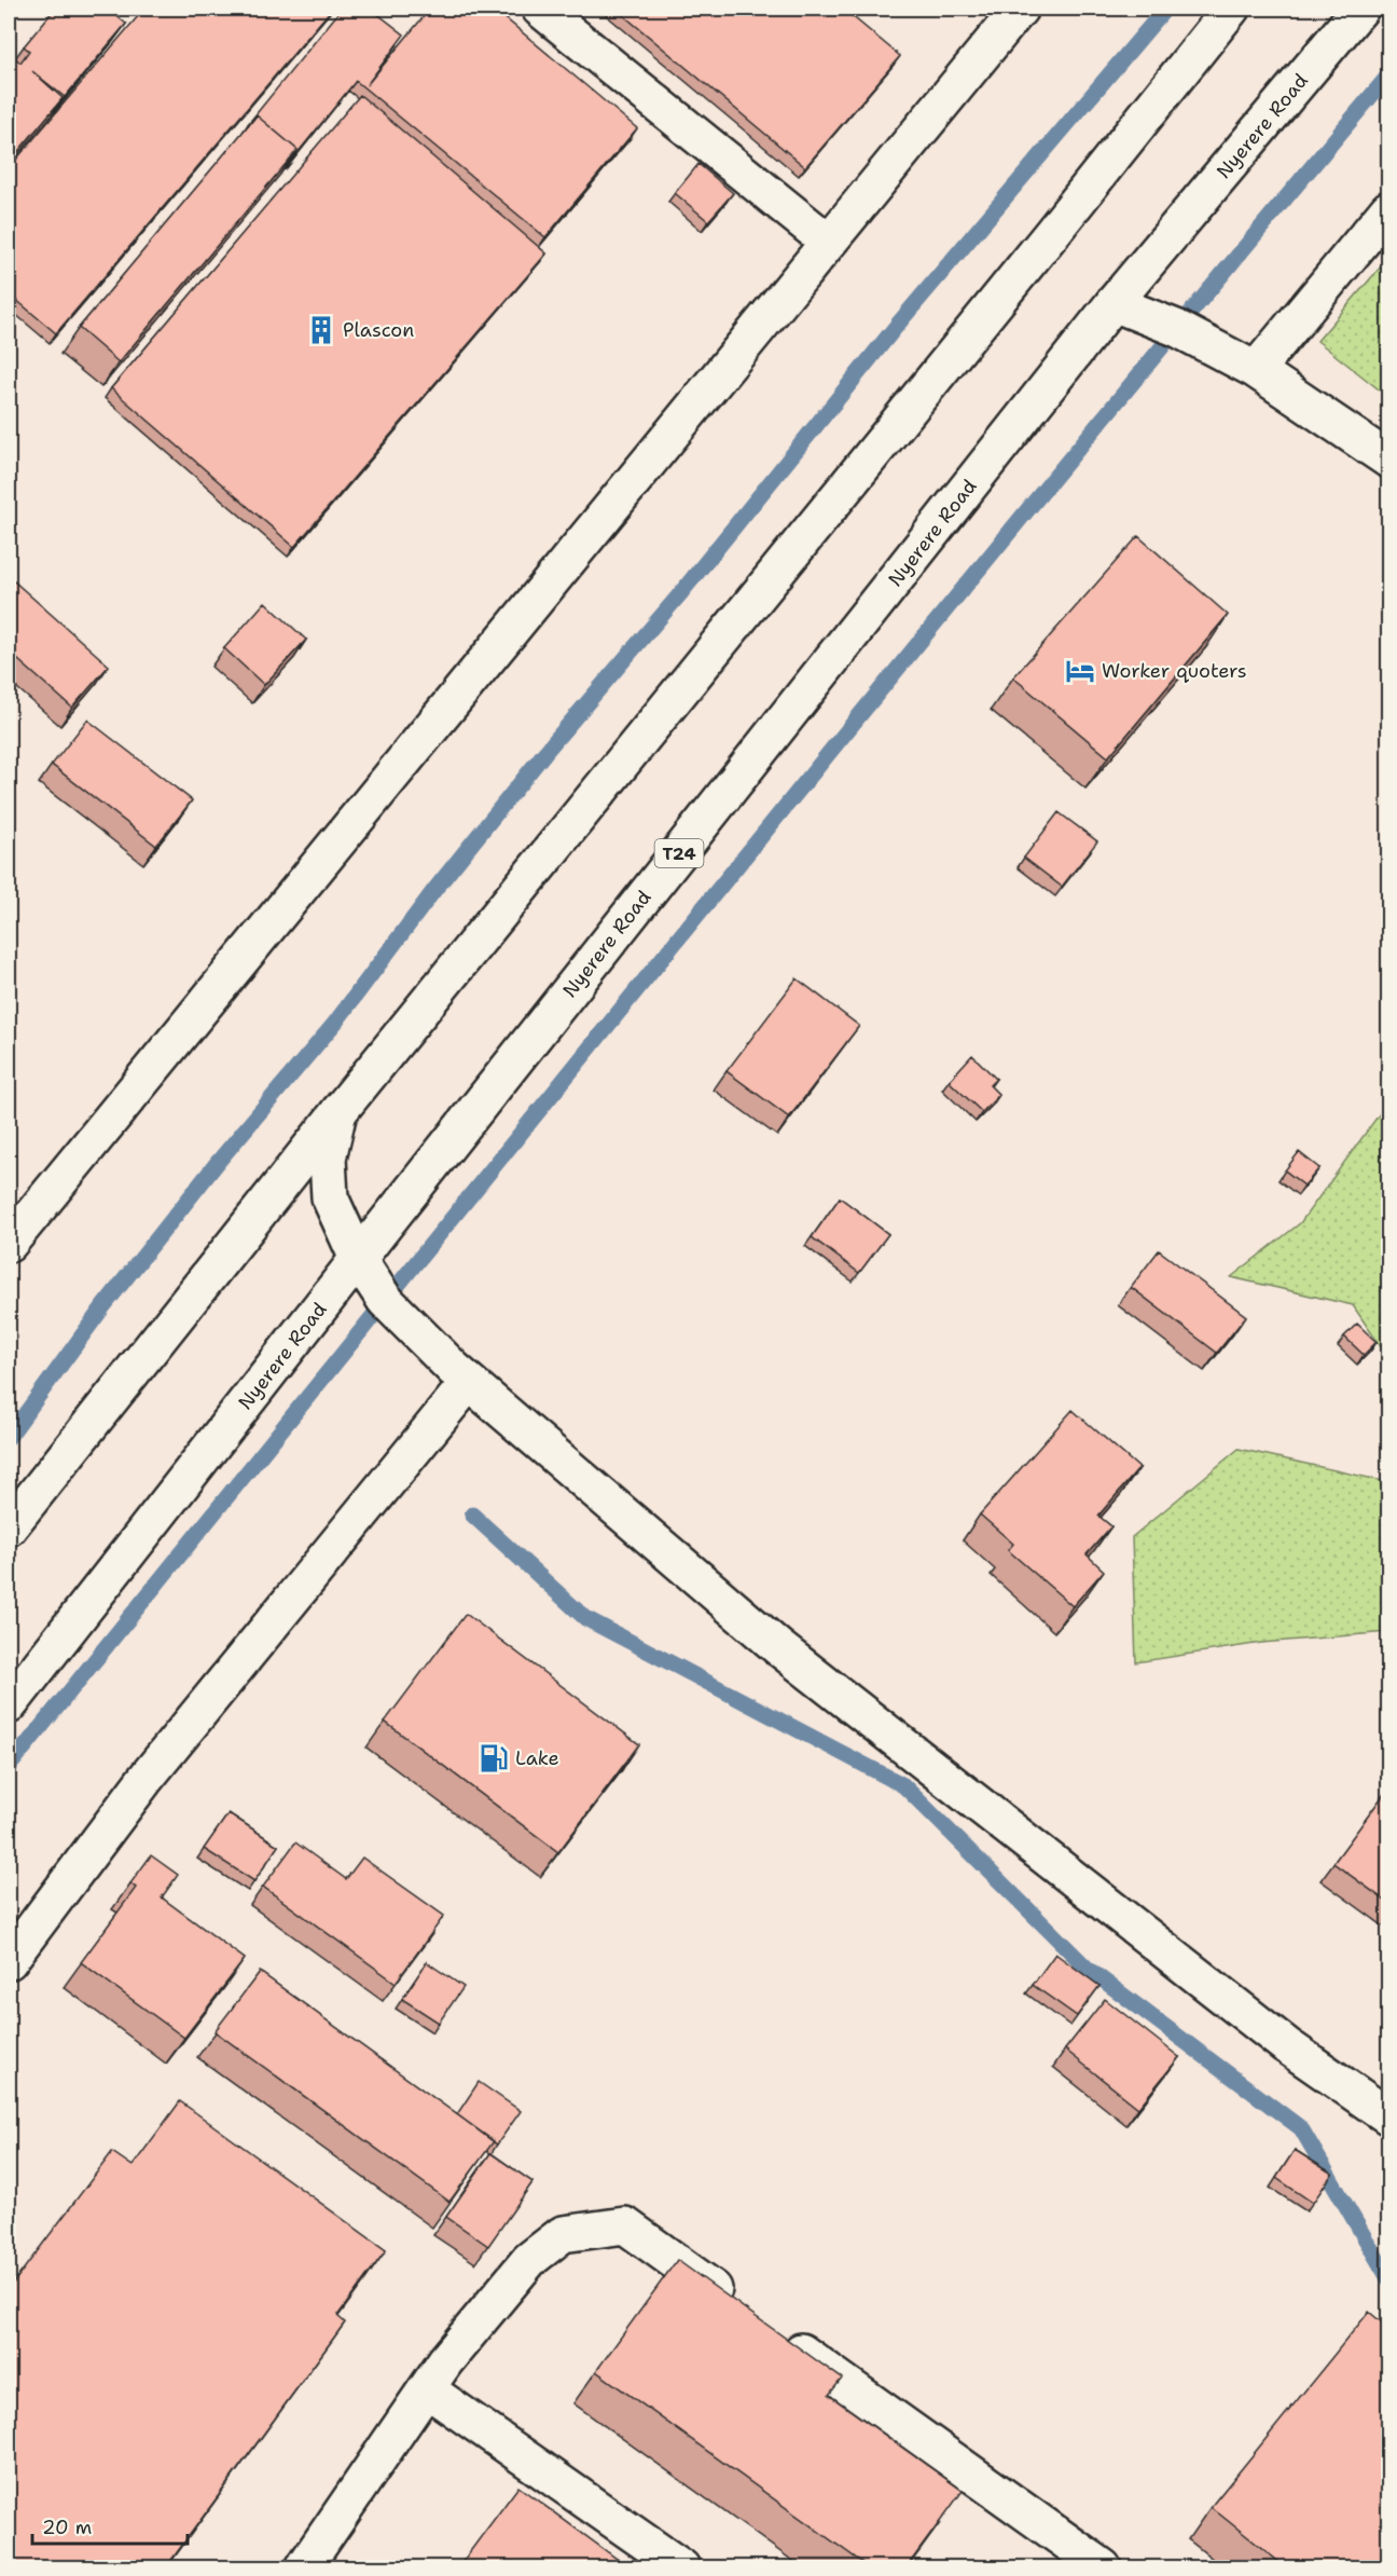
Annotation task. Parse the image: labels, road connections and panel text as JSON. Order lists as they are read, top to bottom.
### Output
{
  "streets": {
    "main road": ["Nyerere Road", "T24"]
  },
  "places": {
    "building": ["Plascon"],
    "hotel": ["Worker quoters"],
    "fuel station": ["Lake"]
  },
  "scale_bar": "20 m"
}
